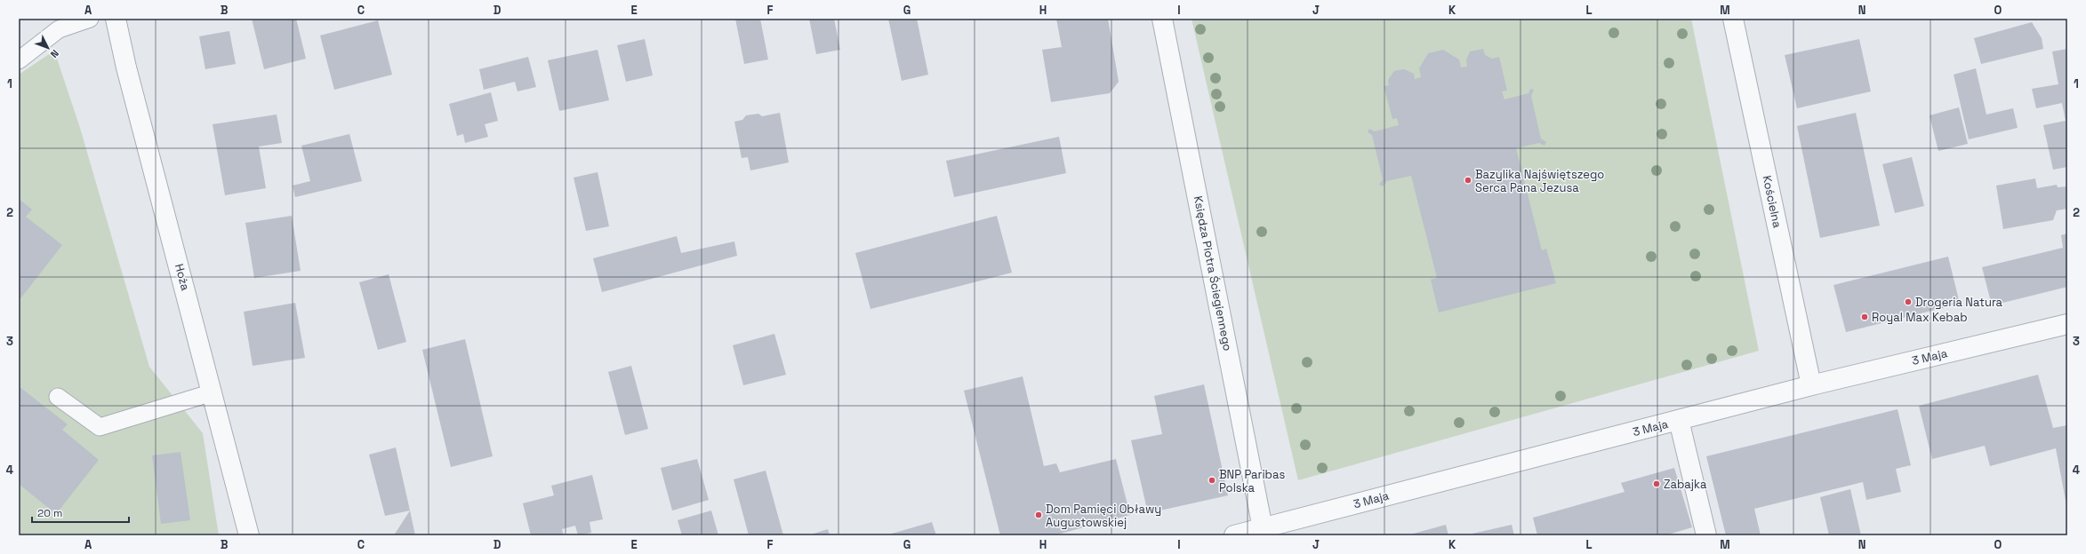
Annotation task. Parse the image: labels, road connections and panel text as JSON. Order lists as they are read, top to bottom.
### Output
{
  "streets": {
    "street": [
      "Kościelna",
      "Księdza Piotra Ściegiennego",
      "Hoża",
      "3 Maja"
    ]
  },
  "crossings": [
    ["Kościelna", "3 Maja"],
    ["Księdza Piotra Ściegiennego", "3 Maja"]
  ],
  "places": [
    "Bazylika Najświętszego Serca Pana Jezusa",
    "Drogeria Natura",
    "Royal Max Kebab",
    "BNP Paribas Polska",
    "Zabajka",
    "Dom Pamięci Obławy Augustowskiej"
  ],
  "scale_bar": "20 m",
  "north": "bottom right",
  "grid": {
    "columns": [
      "A",
      "B",
      "C",
      "D",
      "E",
      "F",
      "G",
      "H",
      "I",
      "J",
      "K",
      "L",
      "M",
      "N",
      "O"
    ],
    "rows": [
      "1",
      "2",
      "3",
      "4"
    ]
  }
}
